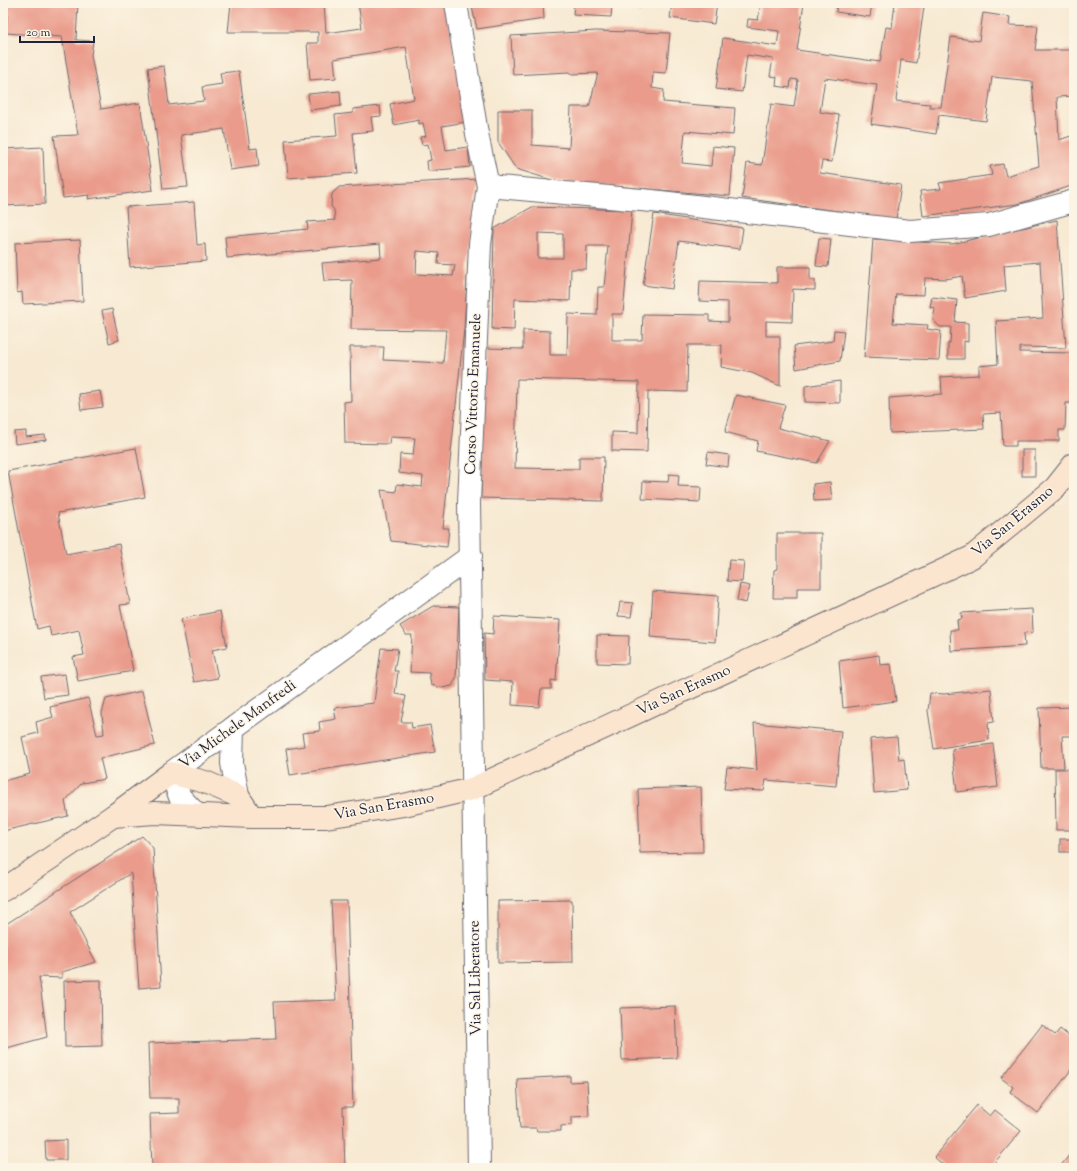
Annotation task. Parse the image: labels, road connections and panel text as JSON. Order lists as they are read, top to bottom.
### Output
{
  "streets": {
    "main road": ["Via San Erasmo", "Via Michele Manfredi"],
    "street": ["Corso Vittorio Emanuele", "Via Sal Liberatore"]
  },
  "crossings": [
    ["Corso Vittorio Emanuele", "Via San Erasmo"],
    ["Corso Vittorio Emanuele", "Via Michele Manfredi"],
    ["Corso Vittorio Emanuele", "Via Sal Liberatore"],
    ["Via San Erasmo", "Via Michele Manfredi"],
    ["Via San Erasmo", "Via Sal Liberatore"]
  ],
  "scale_bar": "20 m"
}
